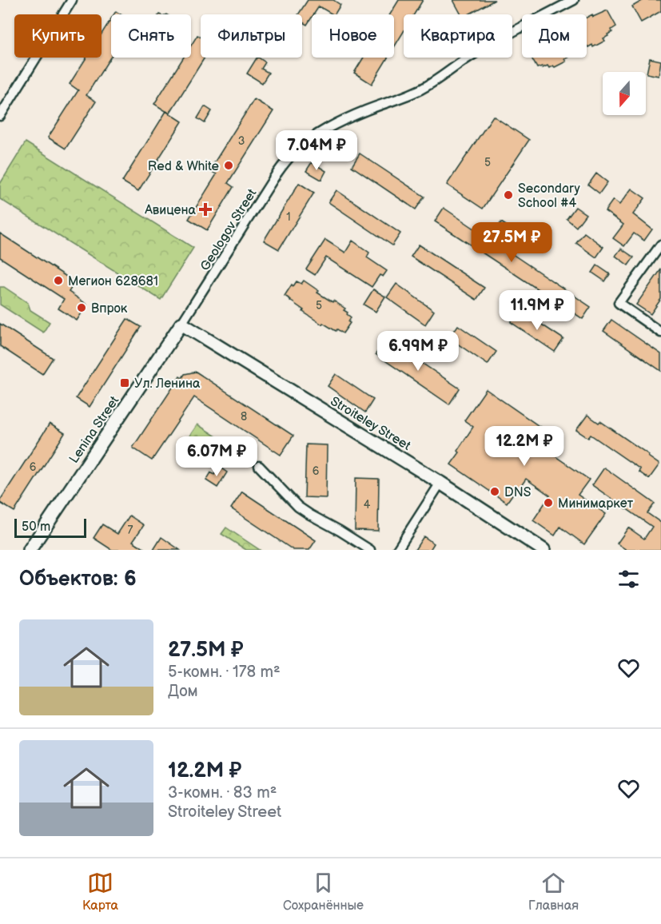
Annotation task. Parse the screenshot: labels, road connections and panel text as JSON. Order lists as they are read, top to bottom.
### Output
{
  "streets": {
    "main road": ["Stroiteley Street", "Lenina Street"],
    "street": ["Geologov Street"]
  },
  "crossings": [
    ["Geologov Street", "Stroiteley Street"],
    ["Geologov Street", "Lenina Street"],
    ["Stroiteley Street", "Lenina Street"]
  ],
  "places": {
    "other": [
      "Red & White",
      "Secondary School #4",
      "Мегион 628681",
      "Впрок",
      "DNS",
      "Минимаркет"
    ],
    "health": ["Авицена"],
    "transit": ["Ул. Ленина"]
  },
  "house_numbers": [
    "3",
    "5",
    "1",
    "5",
    "8",
    "6",
    "6",
    "4",
    "7"
  ],
  "scale_bar": "50 m",
  "north": "bottom",
  "page": {
    "chip": [
      "Купить",
      "Снять",
      "Фильтры",
      "Новое",
      "Квартира",
      "Дом"
    ],
    "price": [
      "7.04M ₽",
      "27.5M ₽",
      "11.9M ₽",
      "6.99M ₽",
      "12.2M ₽",
      "6.07M ₽"
    ],
    "scale": "50 m",
    "heading": "Объектов: 6",
    "list": [
      {
        "name": "27.5M ₽",
        "note": "5-комн. · 178 m² · Дом"
      },
      {
        "name": "12.2M ₽",
        "note": "3-комн. · 83 m² · Stroiteley Street"
      }
    ],
    "tabs": ["Карта", "Сохранённые", "Главная"]
  }
}
